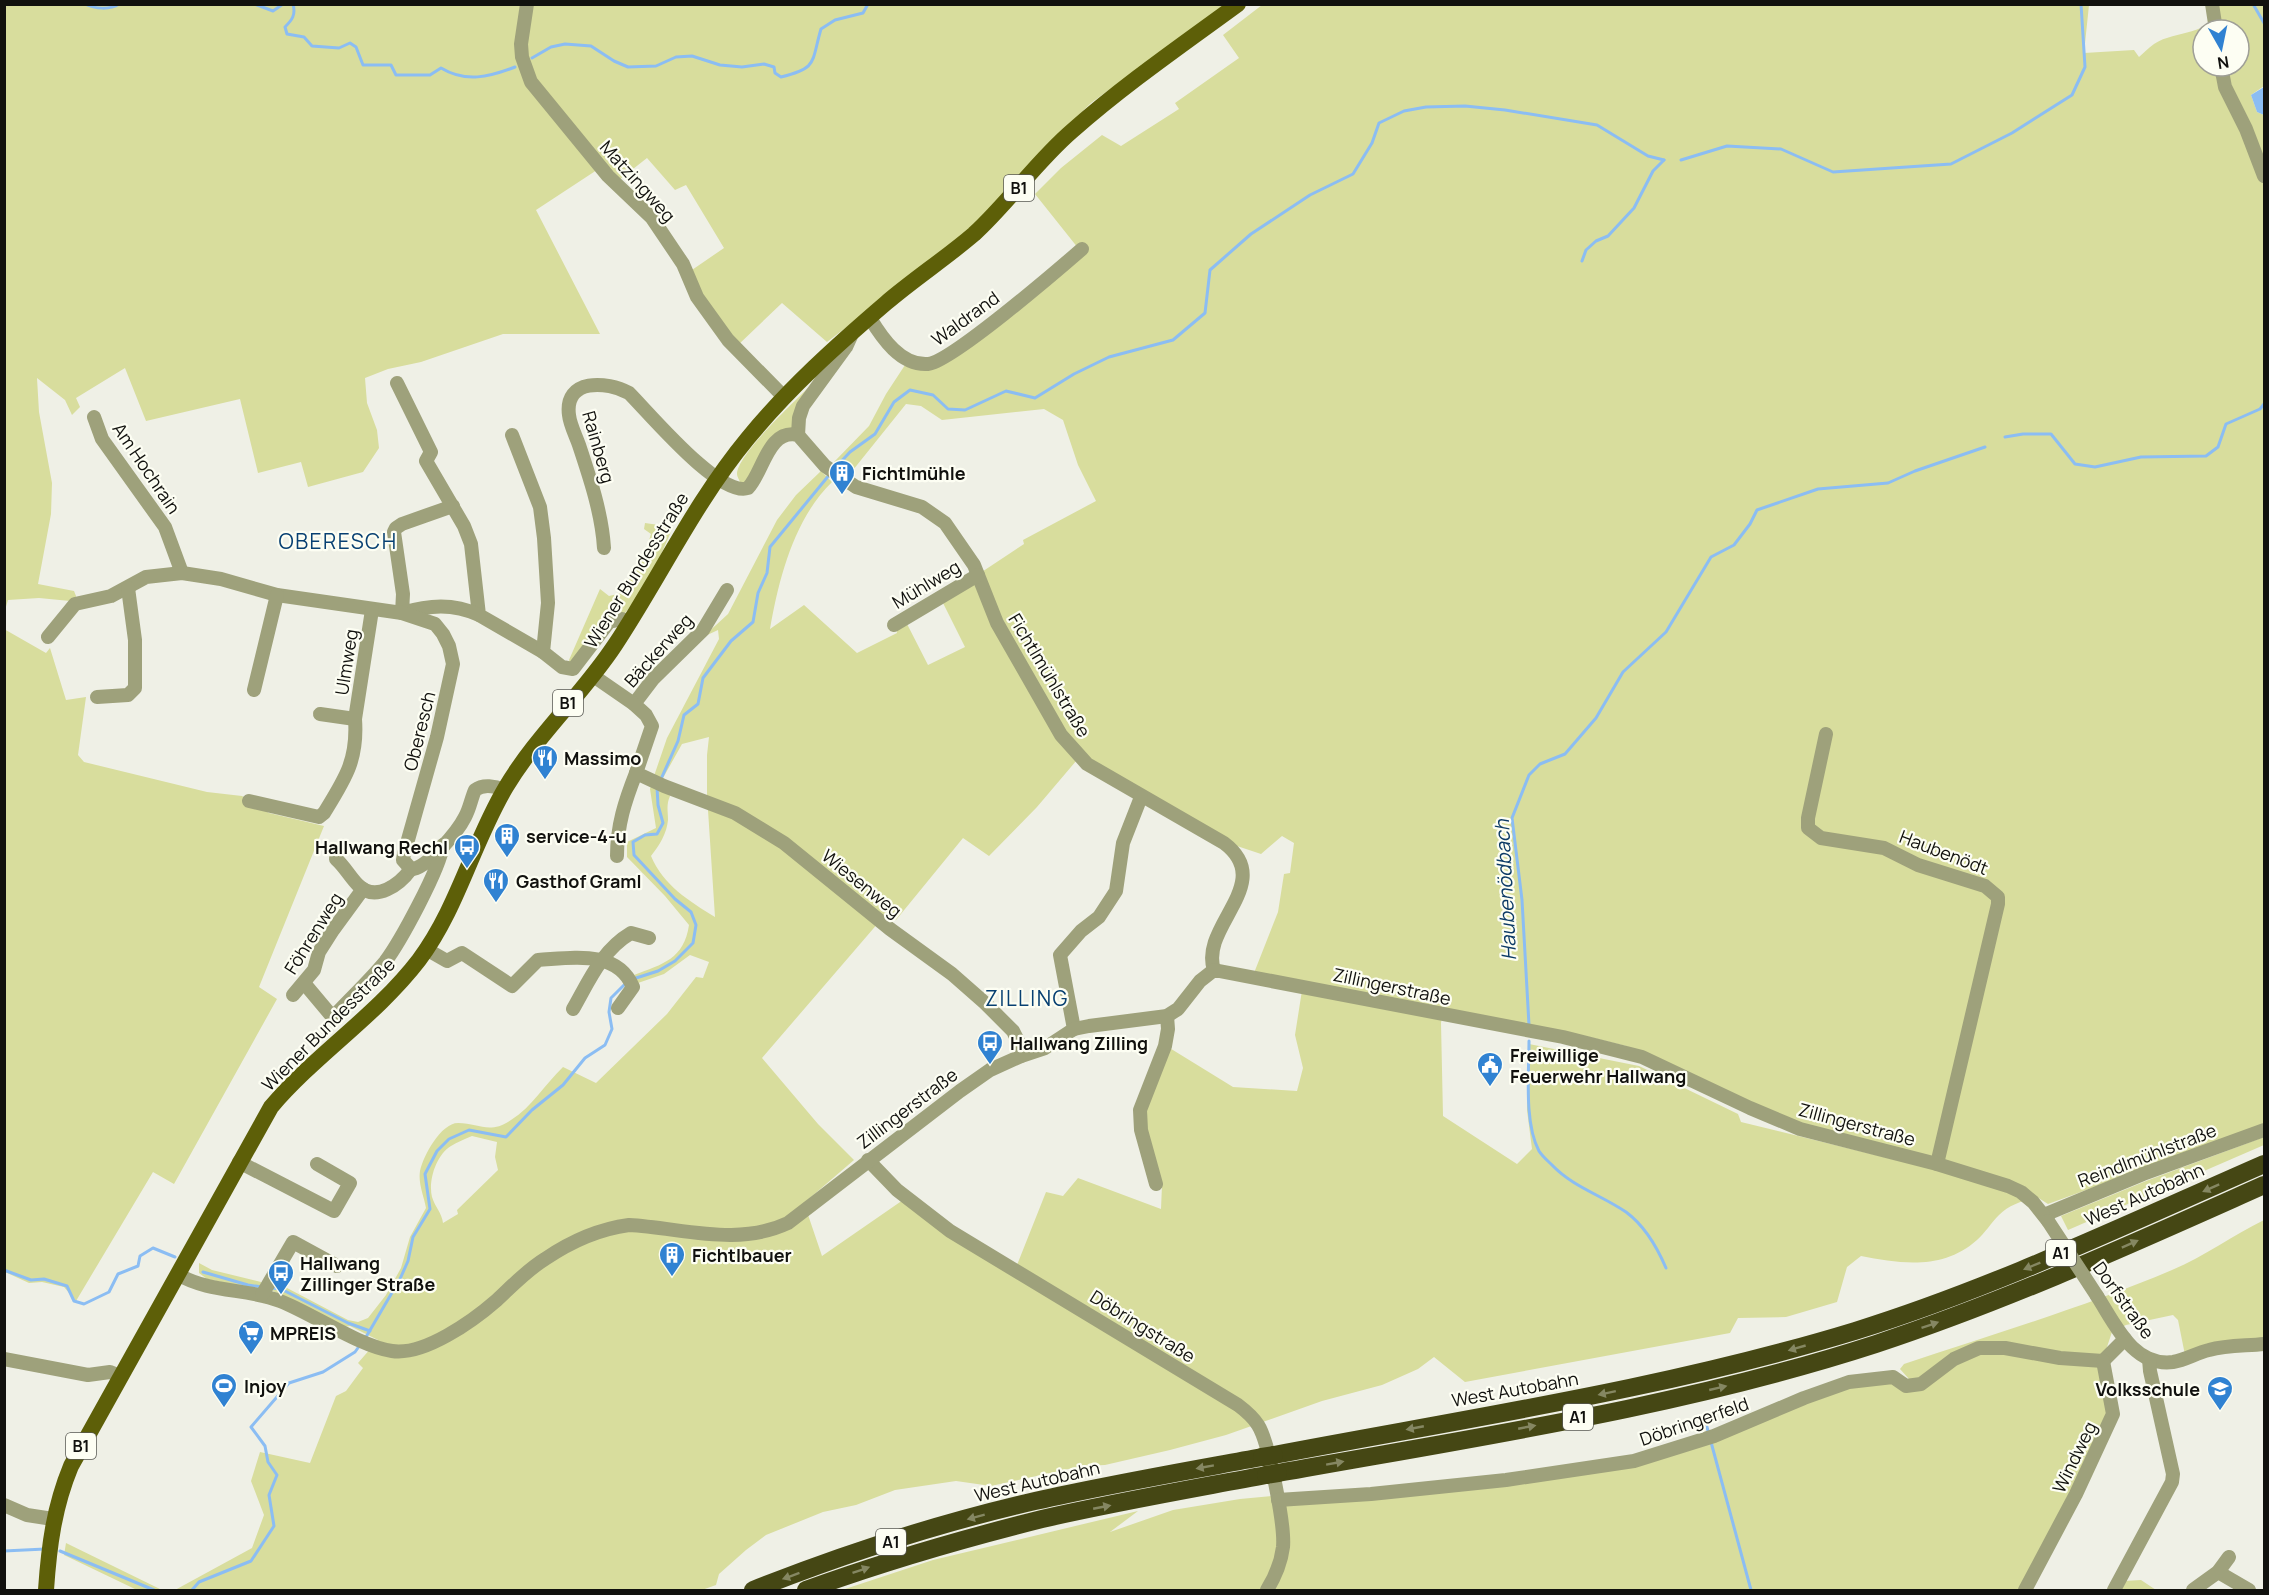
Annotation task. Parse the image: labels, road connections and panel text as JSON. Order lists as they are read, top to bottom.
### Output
{
  "streets": {
    "highway": ["West Autobahn", "A1"],
    "main road": ["B1", "Wiener Bundesstraße"],
    "street": [
      "Matzingweg",
      "Waldrand",
      "Rainberg",
      "Am Hochrain",
      "Mühlweg",
      "Bäckerweg",
      "Ulmweg",
      "Fichtlmühlstraße",
      "Oberesch",
      "Haubenödt",
      "Wiesenweg",
      "Föhrenweg",
      "Zillingerstraße",
      "Reindlmühlstraße",
      "Dorfstraße",
      "Döbringstraße",
      "Döbringerfeld",
      "Windweg"
    ]
  },
  "crossings": [
    ["Matzingweg", "Wiener Bundesstraße"],
    ["Waldrand", "Wiener Bundesstraße"],
    ["Rainberg", "Wiener Bundesstraße"],
    ["Am Hochrain", "Oberesch"],
    ["Wiener Bundesstraße", "Bäckerweg"],
    ["Wiener Bundesstraße", "Zillingerstraße"],
    ["Mühlweg", "Fichtlmühlstraße"],
    ["Bäckerweg", "Wiesenweg"],
    ["Ulmweg", "Oberesch"],
    ["Fichtlmühlstraße", "Zillingerstraße"],
    ["Oberesch", "Föhrenweg"],
    ["Haubenödt", "Zillingerstraße"],
    ["Wiesenweg", "Zillingerstraße"],
    ["Zillingerstraße", "Reindlmühlstraße"],
    ["Zillingerstraße", "Dorfstraße"],
    ["Zillingerstraße", "Döbringstraße"],
    ["Reindlmühlstraße", "Dorfstraße"],
    ["Döbringstraße", "Döbringerfeld"],
    ["Döbringerfeld", "Windweg"]
  ],
  "districts": ["OBERESCH", "ZILLING"],
  "water": ["Haubenödbach"],
  "places": {
    "building": ["Fichtlmühle", "service-4-u", "Fichtlbauer"],
    "restaurant": ["Massimo", "Gasthof Graml"],
    "bus stop": ["Hallwang Rechl", "Hallwang Zilling", "Hallwang Zillinger Straße"],
    "public building": ["Freiwillige Feuerwehr Hallwang"],
    "supermarket": ["MPREIS"],
    "sports": ["Injoy"],
    "school or university": ["Volksschule"]
  },
  "north": "bottom"
}
